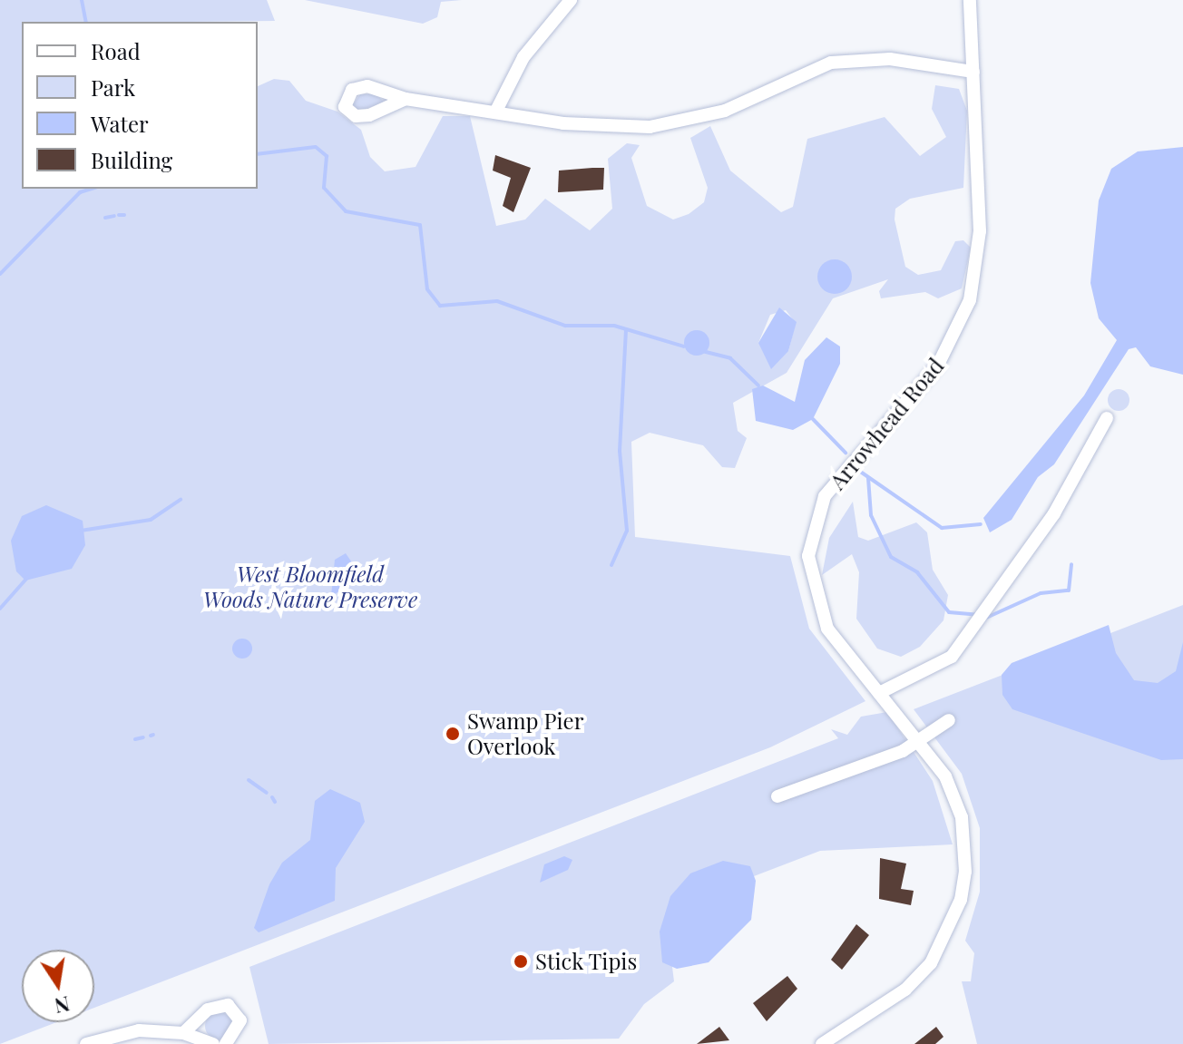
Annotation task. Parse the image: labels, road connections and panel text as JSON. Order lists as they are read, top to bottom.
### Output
{
  "streets": {
    "street": ["Arrowhead Road"]
  },
  "parks": ["West Bloomfield Woods Nature Preserve"],
  "places": ["Swamp Pier Overlook", "Stick Tipis"],
  "legend": [
    "Road",
    "Park",
    "Water",
    "Building"
  ],
  "north": "bottom"
}
